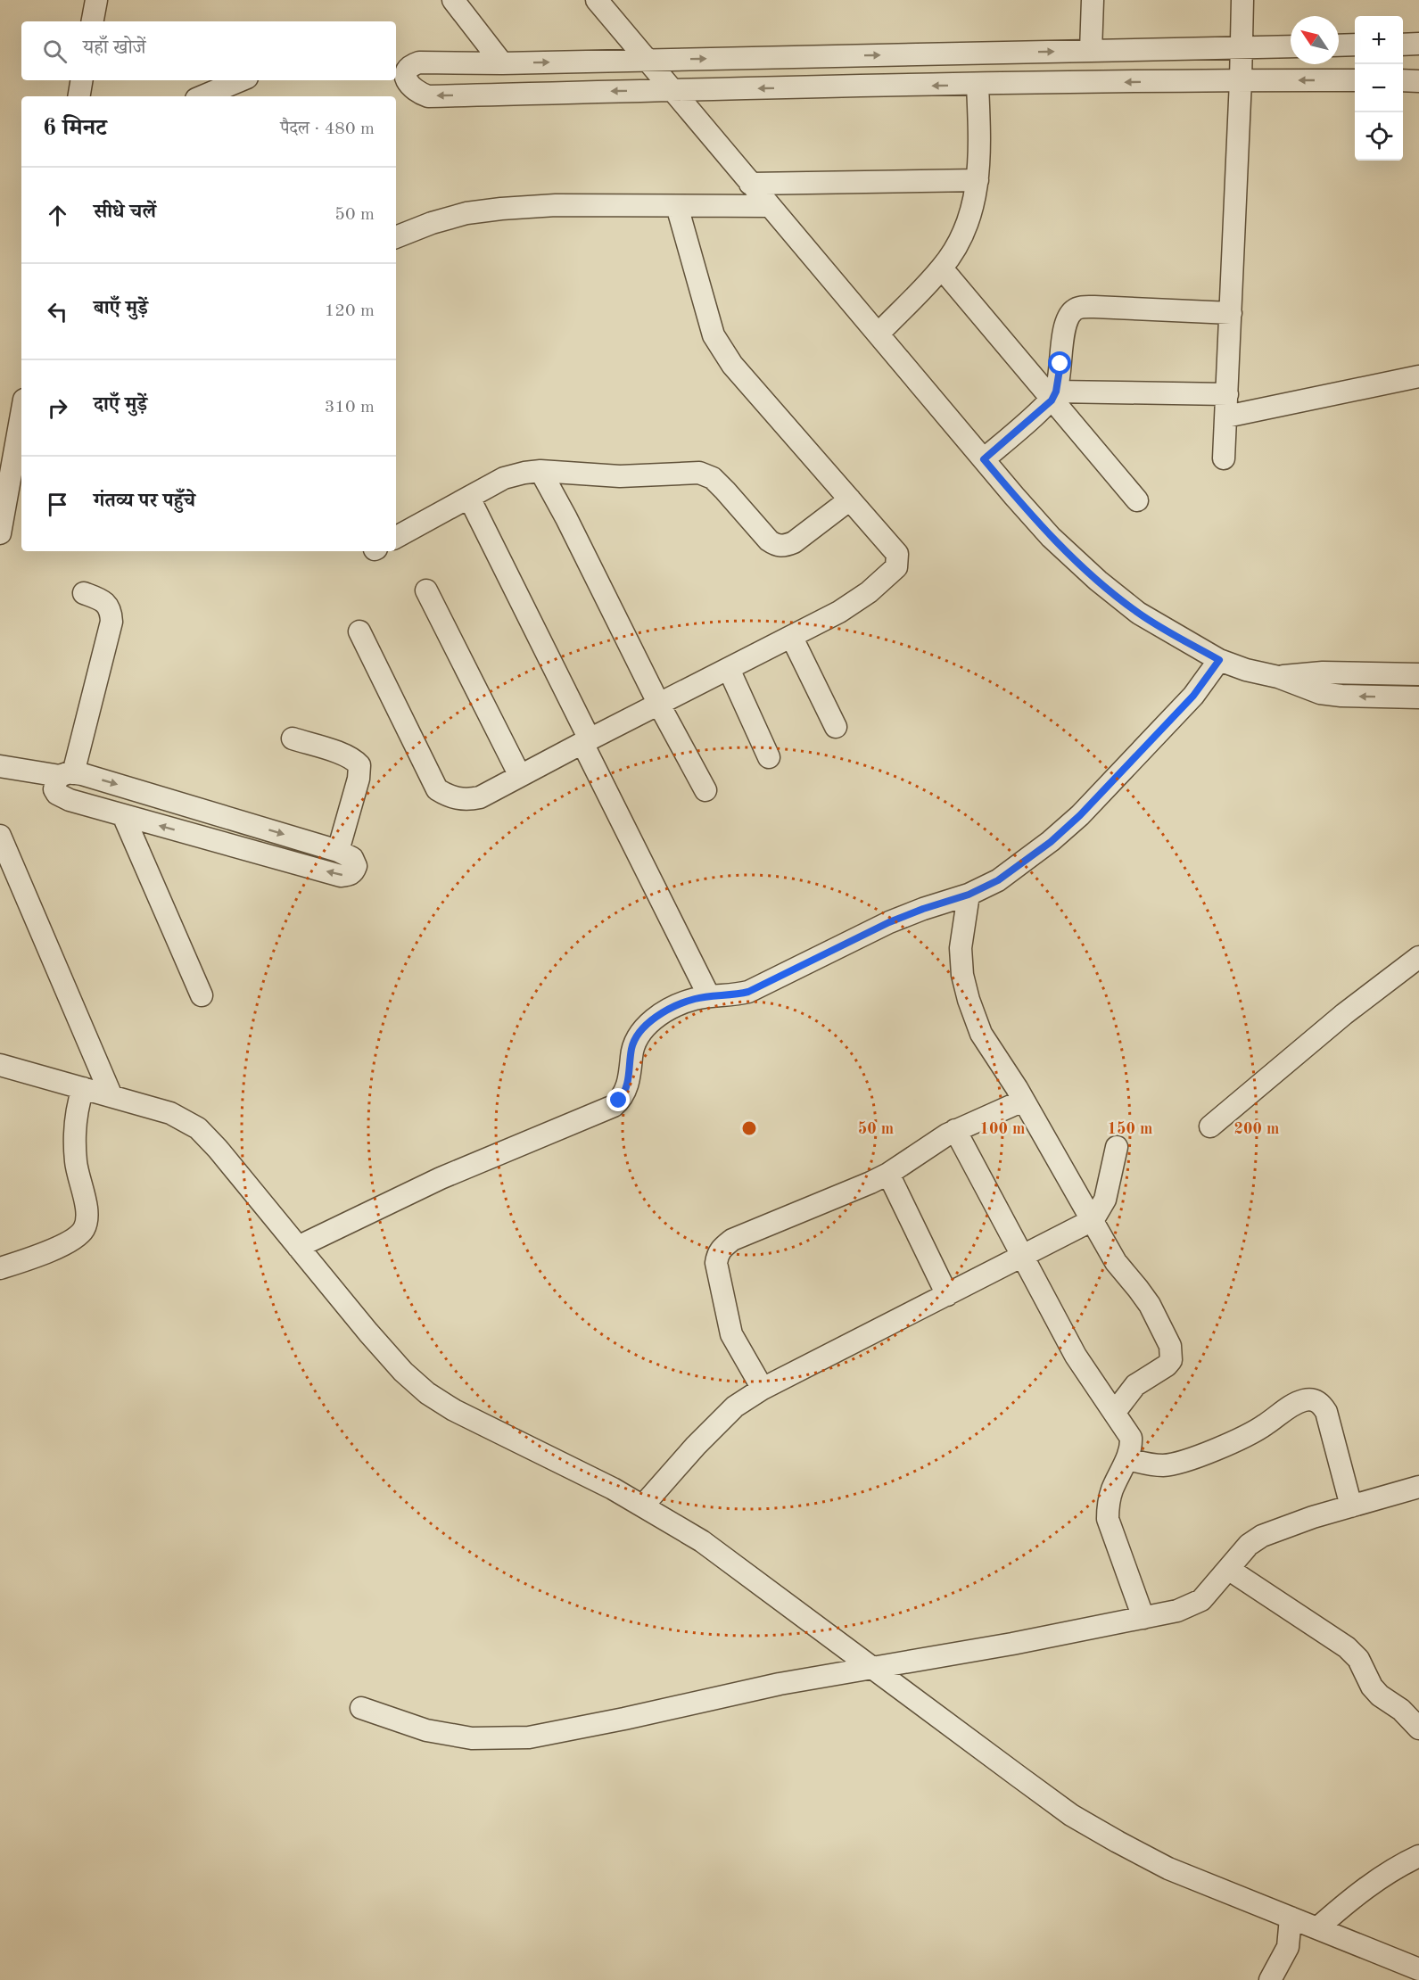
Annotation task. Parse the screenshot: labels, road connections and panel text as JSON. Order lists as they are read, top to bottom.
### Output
{
  "north": "top left",
  "page": {
    "map_buttons": ["+", "−"],
    "search": "यहाँ खोजें",
    "heading": ["6 मिनट", "पैदल · 480 m"],
    "list": [
      ["सीधे चलें", "50 m"],
      ["बाएँ मुड़ें", "120 m"],
      ["दाएँ मुड़ें", "310 m"],
      "गंतव्य पर पहुँचे"
    ]
  },
  "rings": [
    "50 m",
    "100 m",
    "150 m",
    "200 m"
  ]
}
